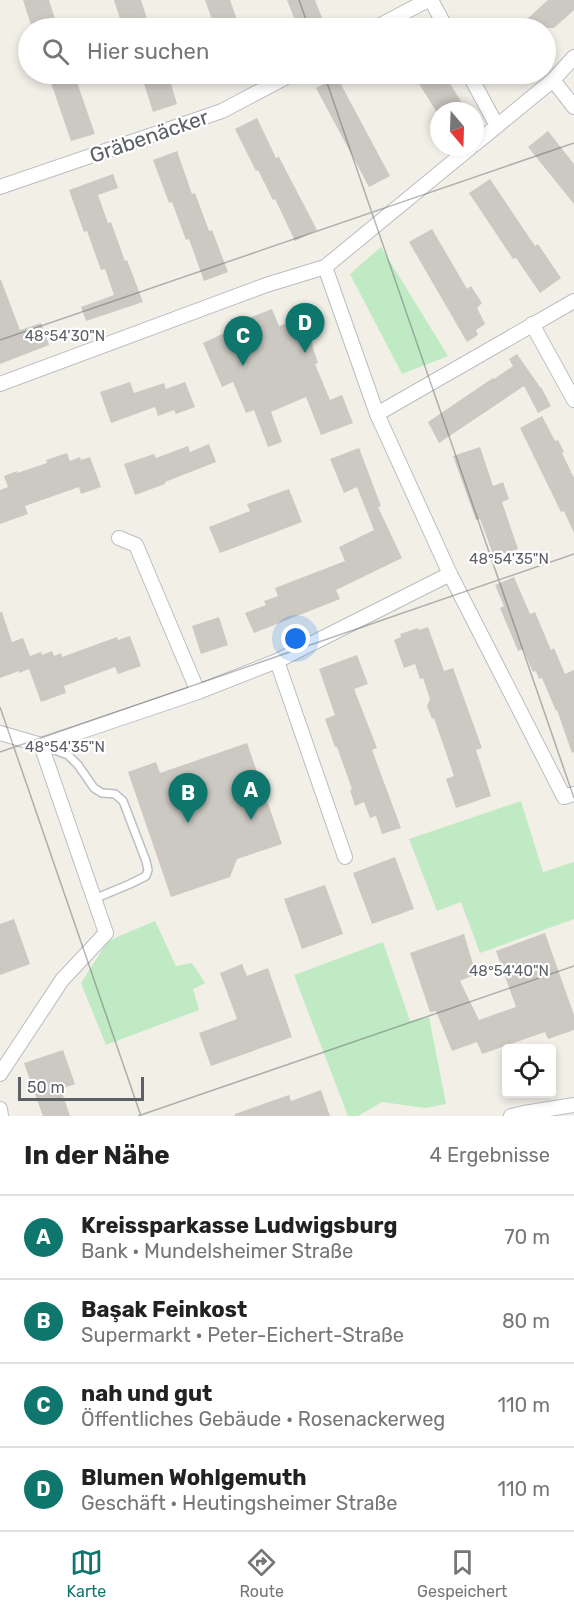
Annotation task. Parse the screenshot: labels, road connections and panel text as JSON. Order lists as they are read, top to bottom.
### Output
{
  "streets": {
    "street": ["Gräbenäcker"]
  },
  "scale_bar": "50 m",
  "north": "bottom",
  "page": {
    "search": "Hier suchen",
    "pins": [
      "D",
      "C",
      "A",
      "B"
    ],
    "scale": "50 m",
    "heading": ["In der Nähe", "4 Ergebnisse"],
    "list": [
      {
        "mark": "A",
        "name": "Kreissparkasse Ludwigsburg",
        "note": "Bank · Mundelsheimer Straße",
        "value": "70 m"
      },
      {
        "mark": "B",
        "name": "Başak Feinkost",
        "note": "Supermarkt · Peter-Eichert-Straße",
        "value": "80 m"
      },
      {
        "mark": "C",
        "name": "nah und gut",
        "note": "Öffentliches Gebäude · Rosenackerweg",
        "value": "110 m"
      },
      {
        "mark": "D",
        "name": "Blumen Wohlgemuth",
        "note": "Geschäft · Heutingsheimer Straße",
        "value": "110 m"
      }
    ],
    "nav": ["Karte", "Route", "Gespeichert"]
  },
  "coordinates": ["48°54'30\"N", "48°54'35\"N", "48°54'40\"N"]
}
